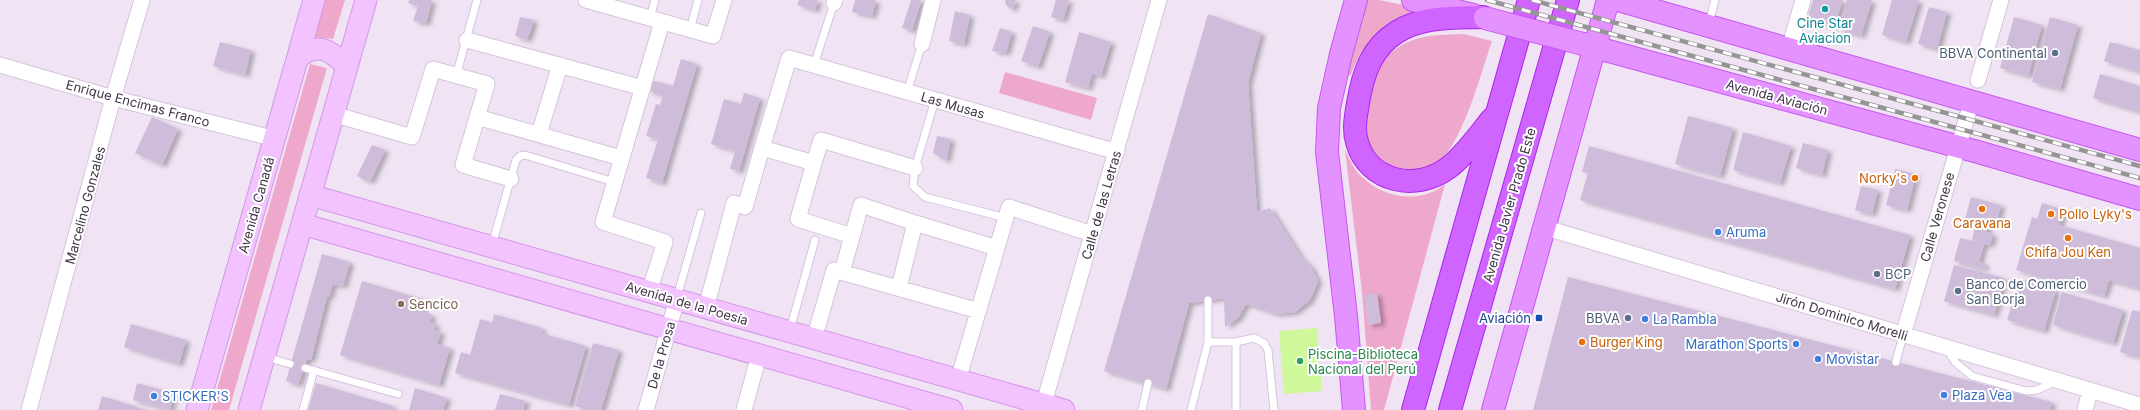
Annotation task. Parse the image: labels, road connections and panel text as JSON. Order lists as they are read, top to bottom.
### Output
{
  "streets": {
    "highway": ["Avenida Javier Prado Este"],
    "main road": ["Avenida Aviación"],
    "street": [
      "Enrique Encimas Franco",
      "Las Musas",
      "Marcelino Gonzales",
      "Avenida Canadá",
      "Calle de las Letras",
      "Calle Veronese",
      "Avenida de la Poesía",
      "Jirón Dominico Morelli",
      "De la Prosa"
    ]
  },
  "crossings": [
    ["Avenida Aviación", "Calle Veronese"],
    ["Enrique Encimas Franco", "Marcelino Gonzales"],
    ["Enrique Encimas Franco", "Avenida Canadá"],
    ["Las Musas", "Calle de las Letras"],
    ["Calle de las Letras", "Avenida de la Poesía"],
    ["Calle Veronese", "Jirón Dominico Morelli"],
    ["Avenida de la Poesía", "De la Prosa"]
  ],
  "places": {
    "other": [
      "Cine Star Aviacion",
      "BBVA Continental",
      "Norky's",
      "Caravana",
      "Pollo Lyky's",
      "Aruma",
      "Chifa Jou Ken",
      "BCP",
      "Banco de Comercio San Borja",
      "Sencico",
      "BBVA",
      "La Rambla",
      "Burger King",
      "Marathon Sports",
      "Movistar",
      "Piscina-Biblioteca Nacional del Perú",
      "Plaza Vea",
      "STICKER'S"
    ],
    "transit": ["Aviación"]
  }
}
